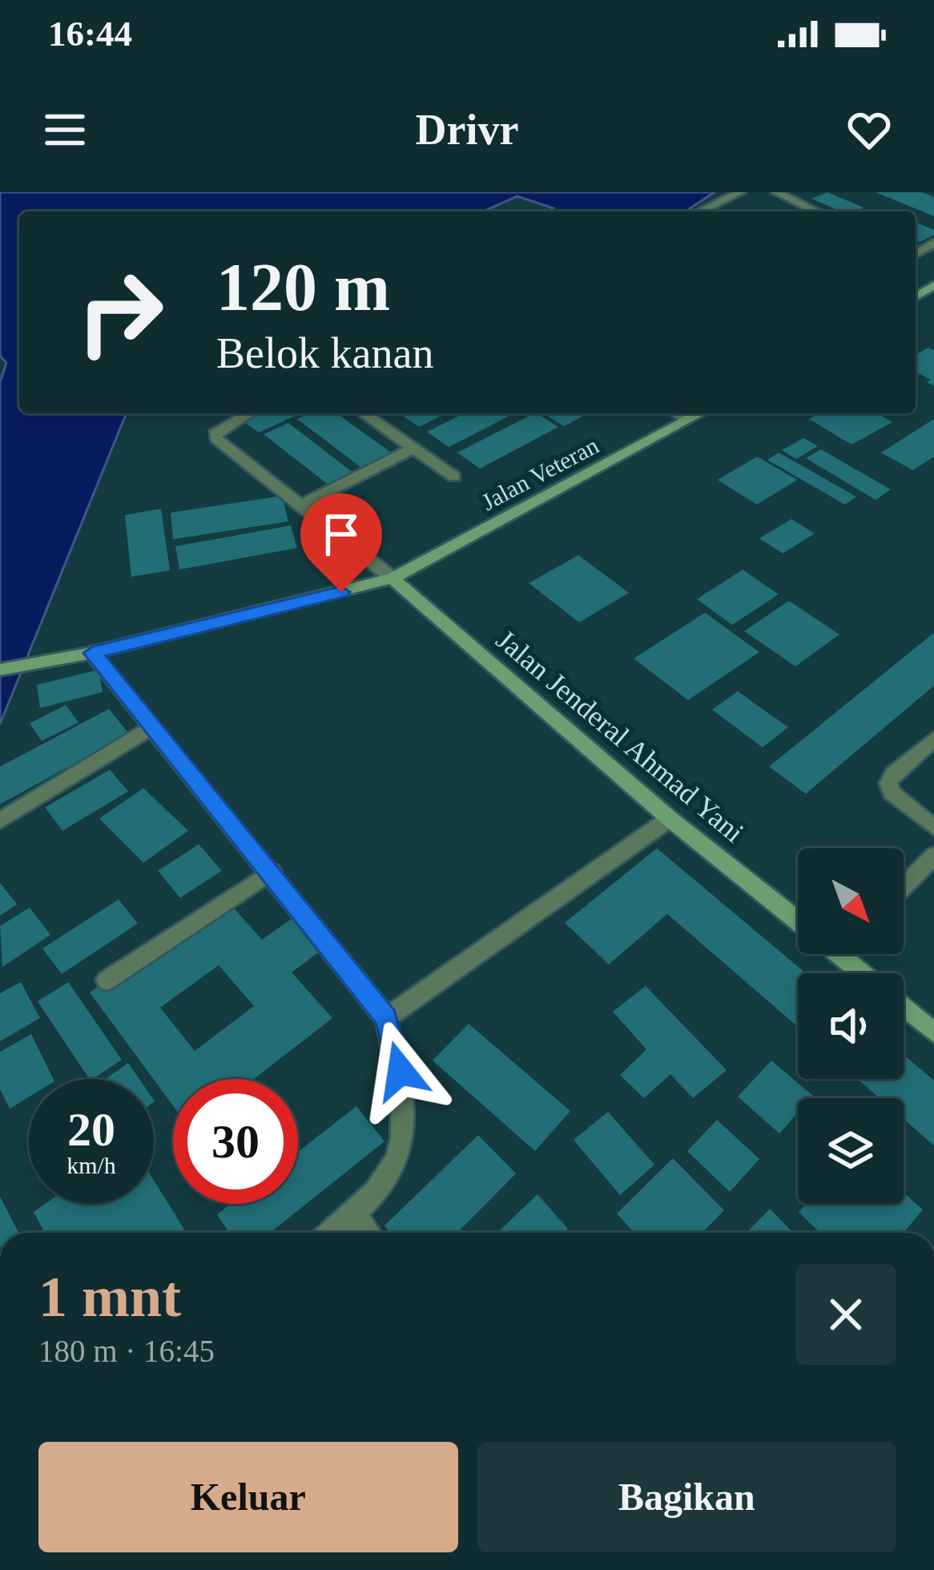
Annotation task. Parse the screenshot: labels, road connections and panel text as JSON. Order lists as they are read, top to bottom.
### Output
{
  "streets": {
    "main road": ["Jalan Veteran", "Jalan Jenderal Ahmad Yani"]
  },
  "crossings": [
    ["Jalan Veteran", "Jalan Jenderal Ahmad Yani"]
  ],
  "north": "bottom right",
  "page": {
    "status": "16:44",
    "header": "Drivr",
    "turn": ["120 m", "Belok kanan"],
    "speed": "20 km/h",
    "limit": "30",
    "heading": ["1 mnt", "180 m · 16:45"],
    "buttons": ["Keluar", "Bagikan"]
  }
}
